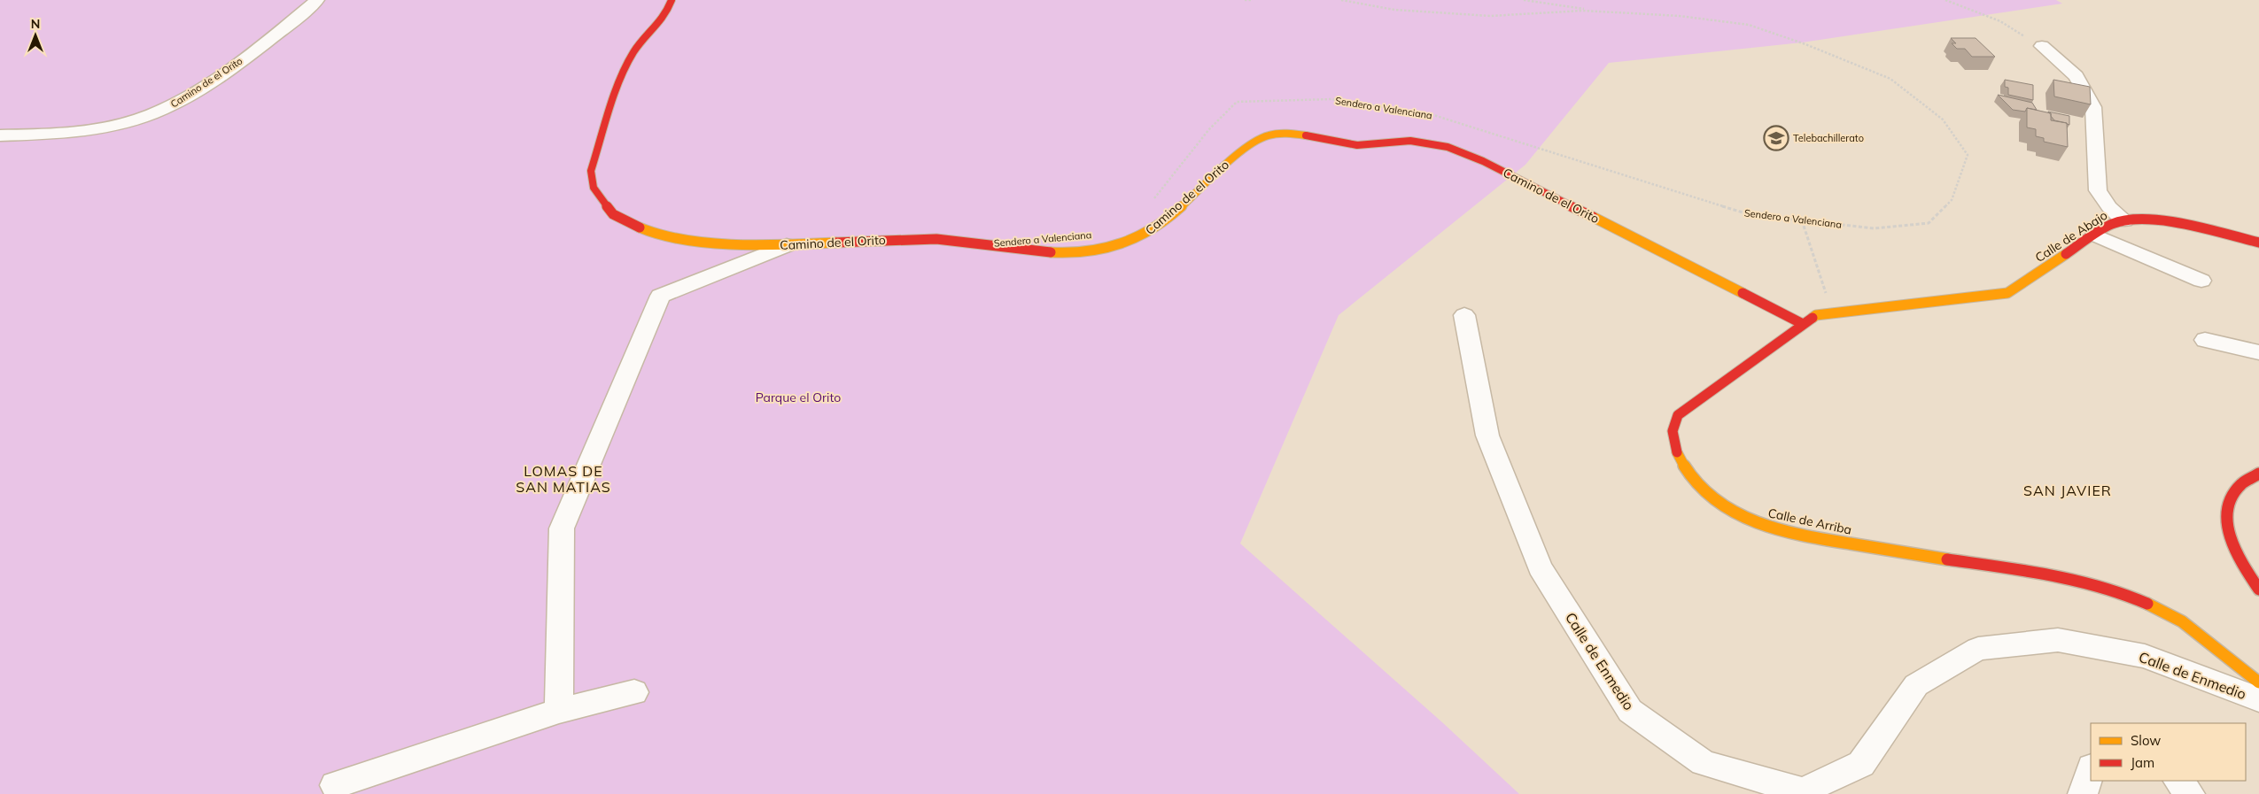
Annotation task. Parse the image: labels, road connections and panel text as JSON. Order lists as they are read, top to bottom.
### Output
{
  "streets": {
    "street": [
      "Camino de el Orito",
      "Calle de Abajo",
      "Calle de Arriba",
      "Calle de Enmedio"
    ],
    "path": ["Sendero a Valenciana"]
  },
  "crossings": [
    ["Camino de el Orito", "Calle de Arriba"],
    ["Calle de Abajo", "Calle de Arriba"]
  ],
  "districts": ["LOMAS DE SAN MATIAS", "SAN JAVIER"],
  "parks": ["Parque el Orito"],
  "places": {
    "school or university": ["Telebachillerato"]
  },
  "legend": ["Slow", "Jam"],
  "north": "top"
}
